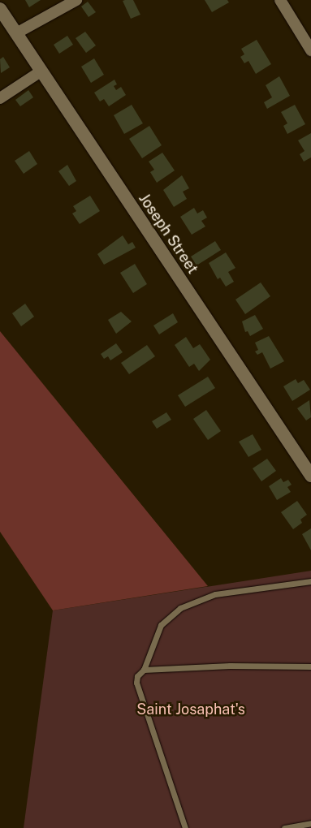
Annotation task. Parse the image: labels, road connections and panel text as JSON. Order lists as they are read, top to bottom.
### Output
{
  "streets": {
    "street": ["Joseph Street"]
  },
  "parks": ["Saint Josaphat's"]
}
